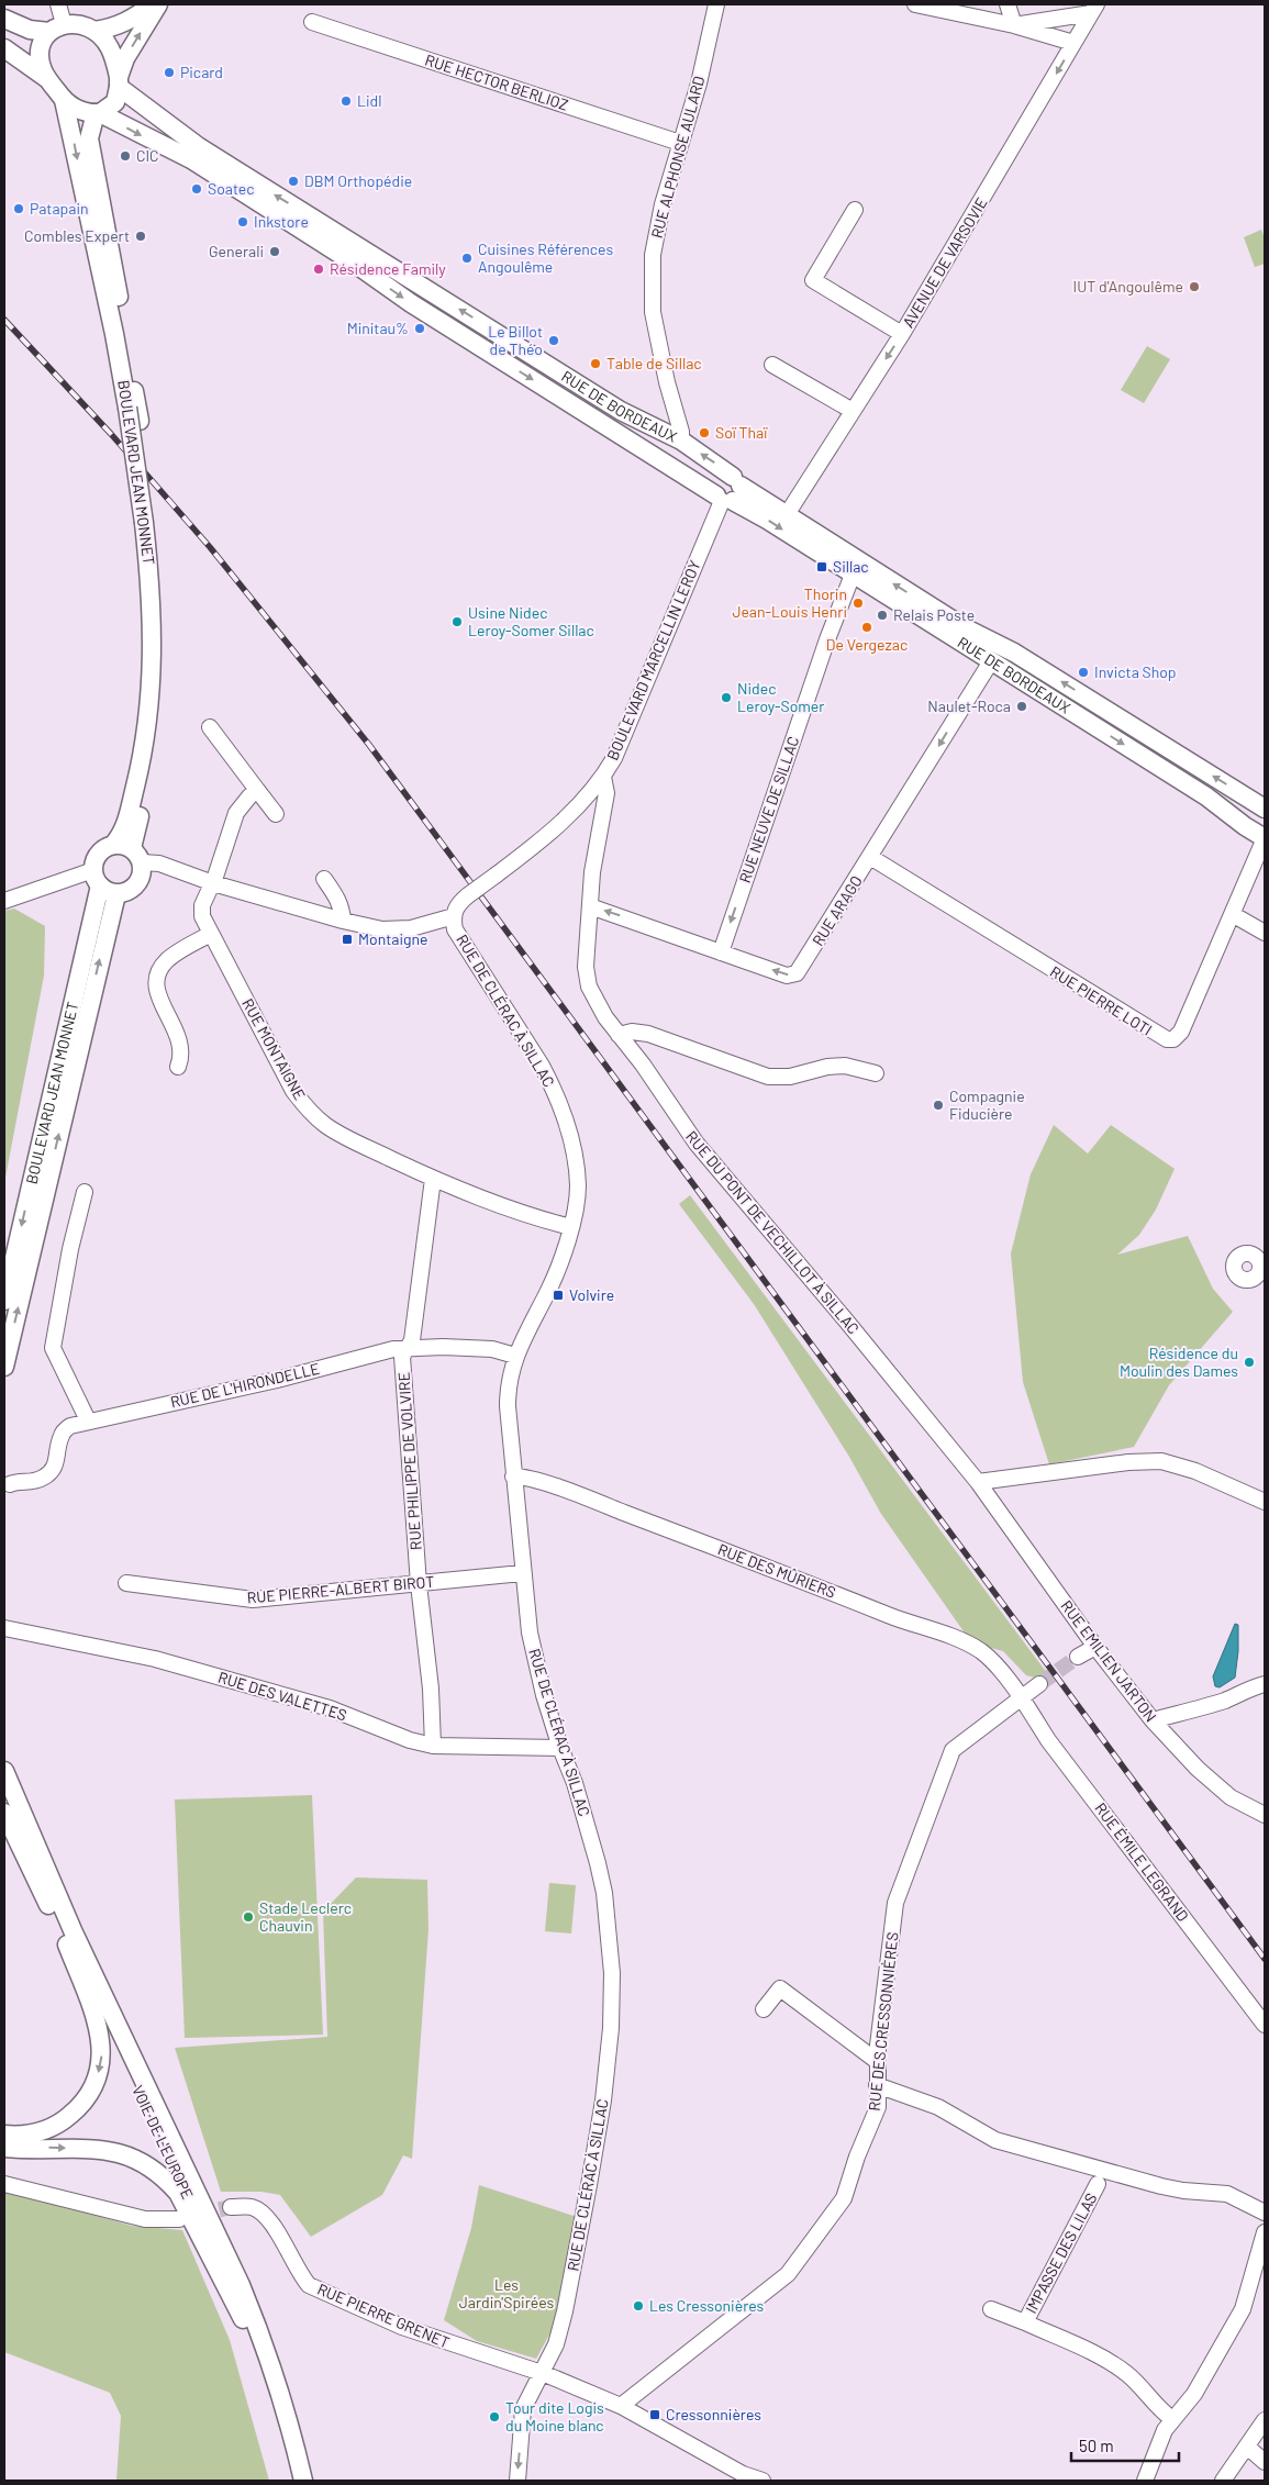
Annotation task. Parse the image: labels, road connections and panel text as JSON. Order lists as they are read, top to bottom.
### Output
{
  "streets": {
    "main road": ["RUE DE BORDEAUX", "BOULEVARD JEAN MONNET", "VOIE DE L'EUROPE"],
    "street": [
      "RUE HECTOR BERLIOZ",
      "RUE ALPHONSE AULARD",
      "AVENUE DE VARSOVIE",
      "BOULEVARD MARCELLIN LEROY",
      "RUE NEUVE DE SILLAC",
      "RUE ARAGO",
      "RUE PIERRE LOTI",
      "RUE DE CLÉRAC À SILLAC",
      "RUE MONTAIGNE",
      "RUE DU PONT DE VECHILLOT À SILLAC",
      "RUE DE L'HIRONDELLE",
      "RUE PHILIPPE DE VOLVIRE",
      "RUE DES MÛRIERS",
      "RUE PIERRE-ALBERT BIROT",
      "RUE EMILIEN JARTON",
      "RUE DES VALETTES",
      "RUE ÉMILE LEGRAND",
      "RUE DES CRESSONNIÈRES",
      "IMPASSE DES LILAS",
      "RUE PIERRE GRENET"
    ]
  },
  "crossings": [
    ["RUE HECTOR BERLIOZ", "RUE ALPHONSE AULARD"],
    ["RUE ALPHONSE AULARD", "RUE DE BORDEAUX"],
    ["AVENUE DE VARSOVIE", "RUE DE BORDEAUX"],
    ["RUE DE BORDEAUX", "BOULEVARD JEAN MONNET"],
    ["RUE DE BORDEAUX", "BOULEVARD MARCELLIN LEROY"],
    ["RUE DE BORDEAUX", "RUE NEUVE DE SILLAC"],
    ["RUE DE BORDEAUX", "RUE ARAGO"],
    ["RUE DE BORDEAUX", "RUE PIERRE LOTI"],
    ["BOULEVARD MARCELLIN LEROY", "RUE DE CLÉRAC À SILLAC"],
    ["BOULEVARD MARCELLIN LEROY", "RUE DU PONT DE VECHILLOT À SILLAC"],
    ["RUE NEUVE DE SILLAC", "RUE ARAGO"],
    ["RUE ARAGO", "RUE PIERRE LOTI"],
    ["RUE ARAGO", "RUE DU PONT DE VECHILLOT À SILLAC"],
    ["RUE DE CLÉRAC À SILLAC", "RUE MONTAIGNE"],
    ["RUE DE CLÉRAC À SILLAC", "RUE DE L'HIRONDELLE"],
    ["RUE DE CLÉRAC À SILLAC", "RUE DES MÛRIERS"],
    ["RUE DE CLÉRAC À SILLAC", "RUE PIERRE-ALBERT BIROT"],
    ["RUE DE CLÉRAC À SILLAC", "RUE DES VALETTES"],
    ["RUE DE CLÉRAC À SILLAC", "RUE PIERRE GRENET"],
    ["RUE MONTAIGNE", "RUE PHILIPPE DE VOLVIRE"],
    ["RUE DU PONT DE VECHILLOT À SILLAC", "RUE EMILIEN JARTON"],
    ["RUE DE L'HIRONDELLE", "RUE PHILIPPE DE VOLVIRE"],
    ["RUE PHILIPPE DE VOLVIRE", "RUE PIERRE-ALBERT BIROT"],
    ["RUE PHILIPPE DE VOLVIRE", "RUE DES VALETTES"],
    ["RUE DES MÛRIERS", "RUE ÉMILE LEGRAND"],
    ["RUE DES MÛRIERS", "RUE DES CRESSONNIÈRES"],
    ["RUE ÉMILE LEGRAND", "RUE DES CRESSONNIÈRES"],
    ["RUE DES CRESSONNIÈRES", "RUE PIERRE GRENET"]
  ],
  "one_way": ["AVENUE DE VARSOVIE", "RUE NEUVE DE SILLAC", "RUE ARAGO"],
  "parks": ["Les Jardin'Spirées"],
  "places": {
    "other": [
      "Picard",
      "Lidl",
      "CIC",
      "DBM Orthopédie",
      "Soatec",
      "Patapain",
      "Inkstore",
      "Combles Expert",
      "Generali",
      "Cuisines Références Angoulême",
      "Résidence Family",
      "IUT d'Angoulême",
      "Minitau%",
      "Le Billot de Théo",
      "Table de Sillac",
      "Soï Thaï",
      "Thorin Jean-Louis Henri",
      "Relais Poste",
      "Usine Nidec Leroy-Somer Sillac",
      "De Vergezac",
      "Invicta Shop",
      "Nidec Leroy-Somer",
      "Naulet-Roca",
      "Compagnie Fiducière",
      "Résidence du Moulin des Dames",
      "Stade Leclerc Chauvin",
      "Les Cressonières",
      "Tour dite Logis du Moine blanc"
    ],
    "transit": [
      "Sillac",
      "Montaigne",
      "Volvire",
      "Cressonnières"
    ]
  },
  "scale_bar": "50 m"
}
